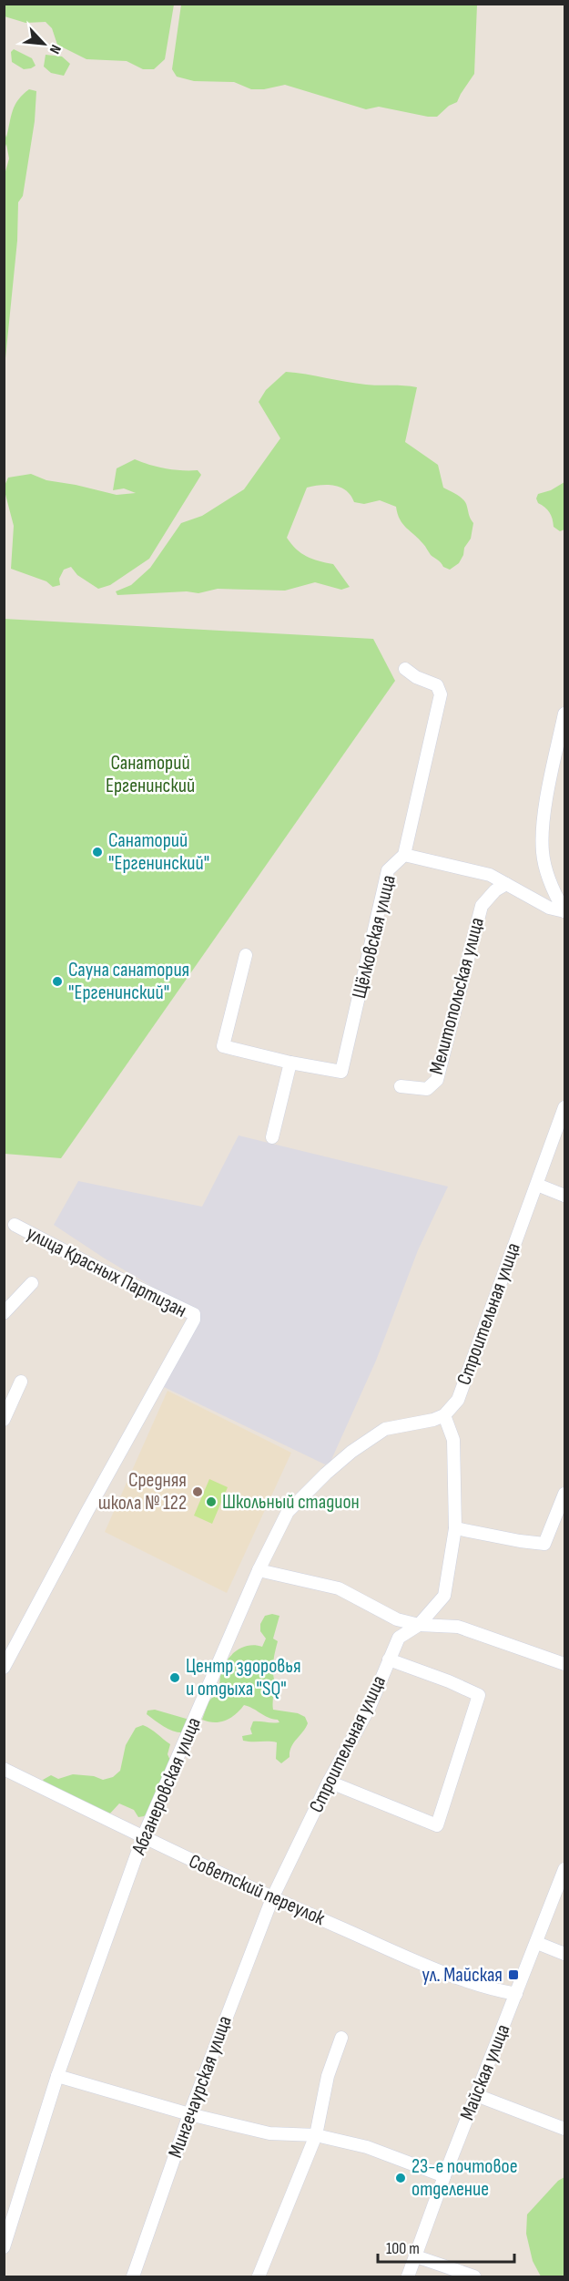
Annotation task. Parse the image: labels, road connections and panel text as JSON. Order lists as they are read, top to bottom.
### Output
{
  "streets": {
    "street": [
      "Щёлковская улица",
      "Мелитопольская улица",
      "улица Красных Партизан",
      "Строительная улица",
      "Абганеровская улица",
      "Советский переулок",
      "Майская улица",
      "Мингечаурская улица"
    ]
  },
  "crossings": [
    ["Строительная улица", "Абганеровская улица"],
    ["Строительная улица", "Советский переулок"],
    ["Строительная улица", "Мингечаурская улица"],
    ["Абганеровская улица", "Советский переулок"],
    ["Советский переулок", "Майская улица"],
    ["Советский переулок", "Мингечаурская улица"]
  ],
  "parks": ["Санаторий Ергенинский"],
  "places": {
    "other": [
      "Санаторий \"Ергенинский\"",
      "Сауна санатория \"Ергенинский\"",
      "Средняя школа № 122",
      "Школьный стадион",
      "Центр здоровья и отдыха \"SQ\"",
      "23-е почтовое отделение"
    ],
    "transit": ["ул. Майская"]
  },
  "scale_bar": "100 m",
  "north": "bottom right"
}
